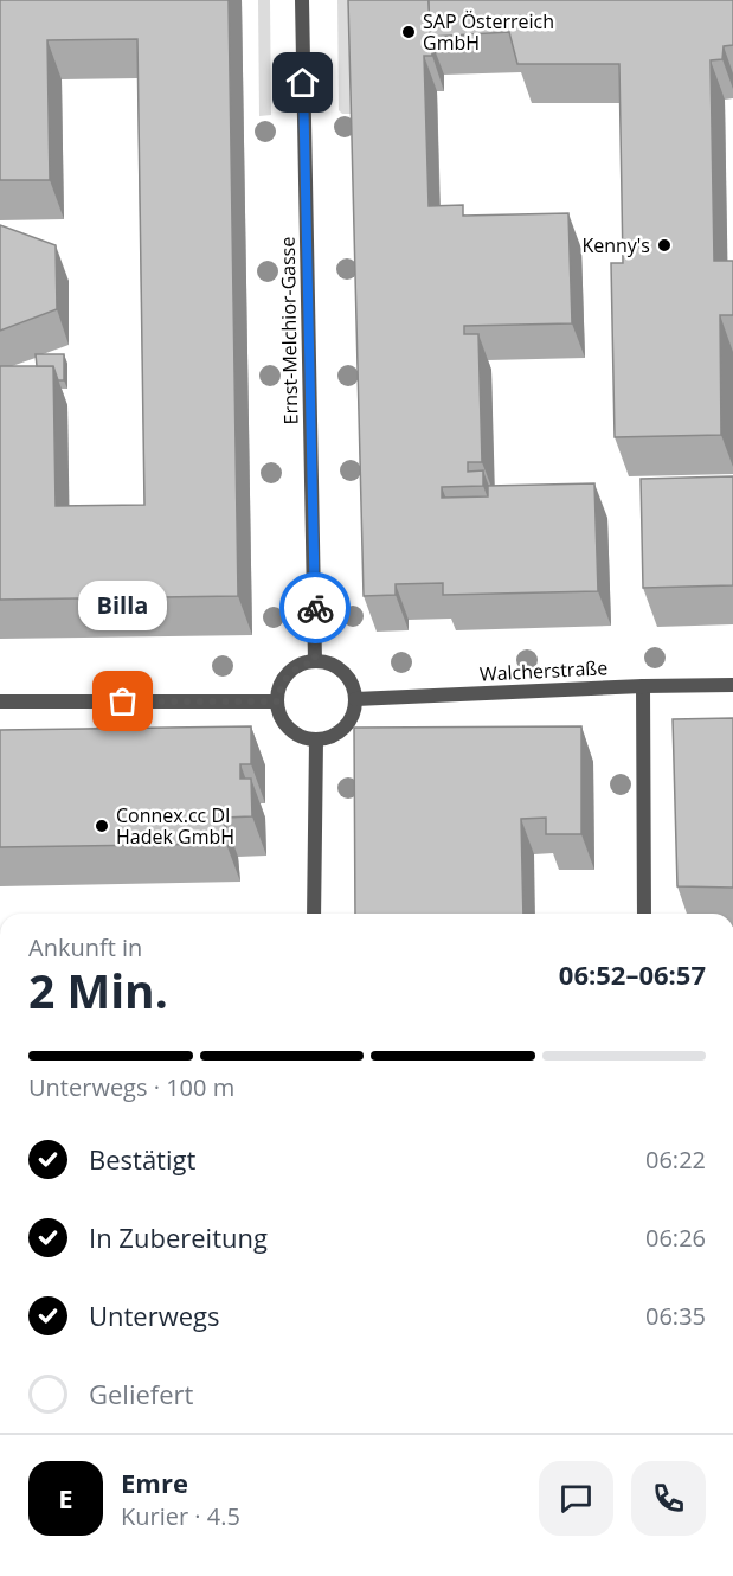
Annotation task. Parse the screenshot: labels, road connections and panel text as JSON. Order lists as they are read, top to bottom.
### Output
{
  "streets": {
    "street": ["Ernst-Melchior-Gasse", "Walcherstraße"]
  },
  "crossings": [
    ["Ernst-Melchior-Gasse", "Walcherstraße"]
  ],
  "places": [
    "SAP Österreich GmbH",
    "Kenny's",
    "Billa",
    "Connex.cc DI Hadek GmbH"
  ],
  "page": {
    "bubble": "Billa",
    "heading": ["2 Min.", "Ankunft in", "06:52–06:57"],
    "panel": ["Emre", "Kurier · 4.5"],
    "bar": "Unterwegs · 100 m",
    "list": [
      ["Bestätigt", "06:22"],
      ["In Zubereitung", "06:26"],
      ["Unterwegs", "06:35"],
      "Geliefert"
    ],
    "round": "E"
  }
}
